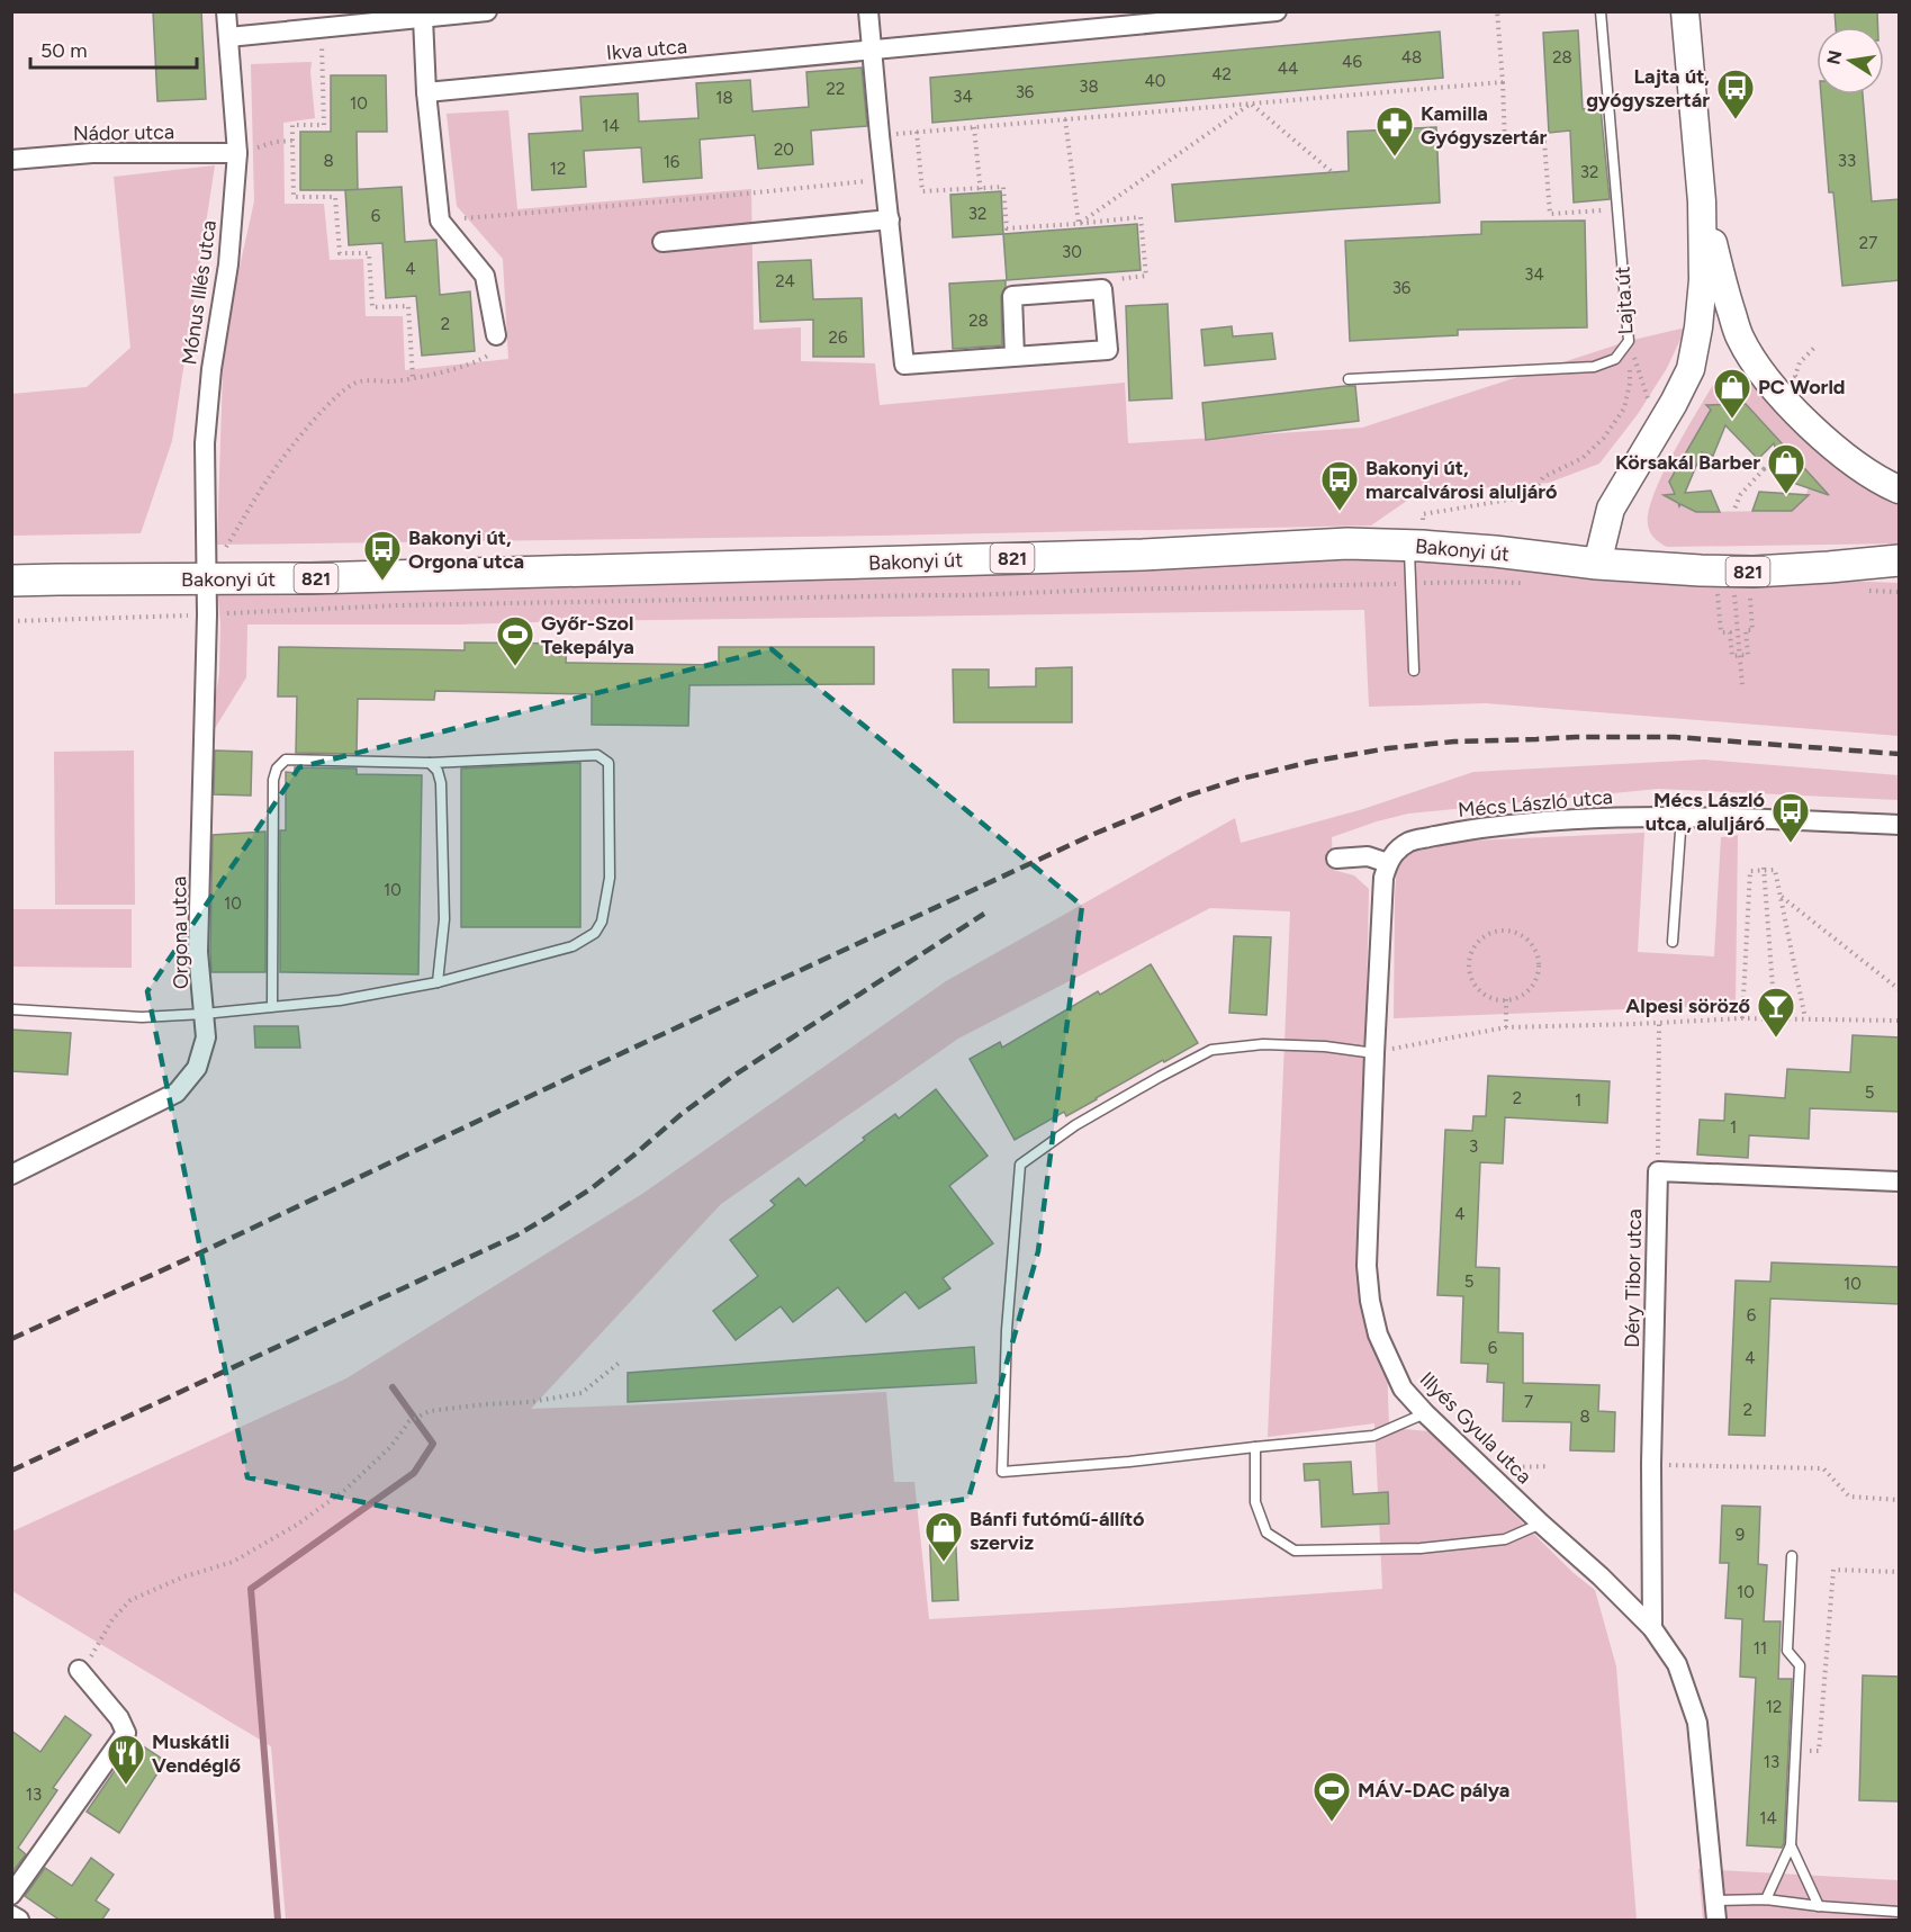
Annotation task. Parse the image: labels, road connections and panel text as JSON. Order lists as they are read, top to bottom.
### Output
{
  "streets": {
    "main road": ["Bakonyi út", "821"],
    "street": [
      "Ikva utca",
      "Nádor utca",
      "Mónus Illés utca",
      "Mécs László utca",
      "Orgona utca",
      "Déry Tibor utca",
      "Illyés Gyula utca"
    ],
    "lane": ["Lajta út"]
  },
  "crossings": [
    ["Nádor utca", "Mónus Illés utca"],
    ["Mónus Illés utca", "Bakonyi út"],
    ["Mónus Illés utca", "Orgona utca"],
    ["Bakonyi út", "Orgona utca"],
    ["Mécs László utca", "Illyés Gyula utca"],
    ["Déry Tibor utca", "Illyés Gyula utca"]
  ],
  "places": {
    "bus stop": [
      "Lajta út, gyógyszertár",
      "Bakonyi út, marcalvárosi aluljáró",
      "Bakonyi út, Orgona utca",
      "Mécs László utca, aluljáró"
    ],
    "pharmacy": ["Kamilla Gyógyszertár"],
    "shop": ["PC World", "Körsakál Barber", "Bánfi futómű-állító szerviz"],
    "sports": ["Győr-Szol Tekepálya", "MÁV-DAC pálya"],
    "bar": ["Alpesi söröző"],
    "restaurant": ["Muskátli Vendéglő"]
  },
  "house_numbers": [
    "48",
    "28",
    "46",
    "44",
    "42",
    "40",
    "38",
    "22",
    "36",
    "34",
    "18",
    "10",
    "14",
    "20",
    "8",
    "33",
    "16",
    "12",
    "32",
    "32",
    "6",
    "27",
    "30",
    "4",
    "34",
    "24",
    "36",
    "28",
    "2",
    "26",
    "10",
    "10",
    "5",
    "2",
    "1",
    "1",
    "3",
    "4",
    "5",
    "10",
    "6",
    "6",
    "4",
    "7",
    "2",
    "8",
    "9",
    "10",
    "11",
    "12",
    "13",
    "13",
    "14"
  ],
  "scale_bar": "50 m",
  "north": "left"
}
